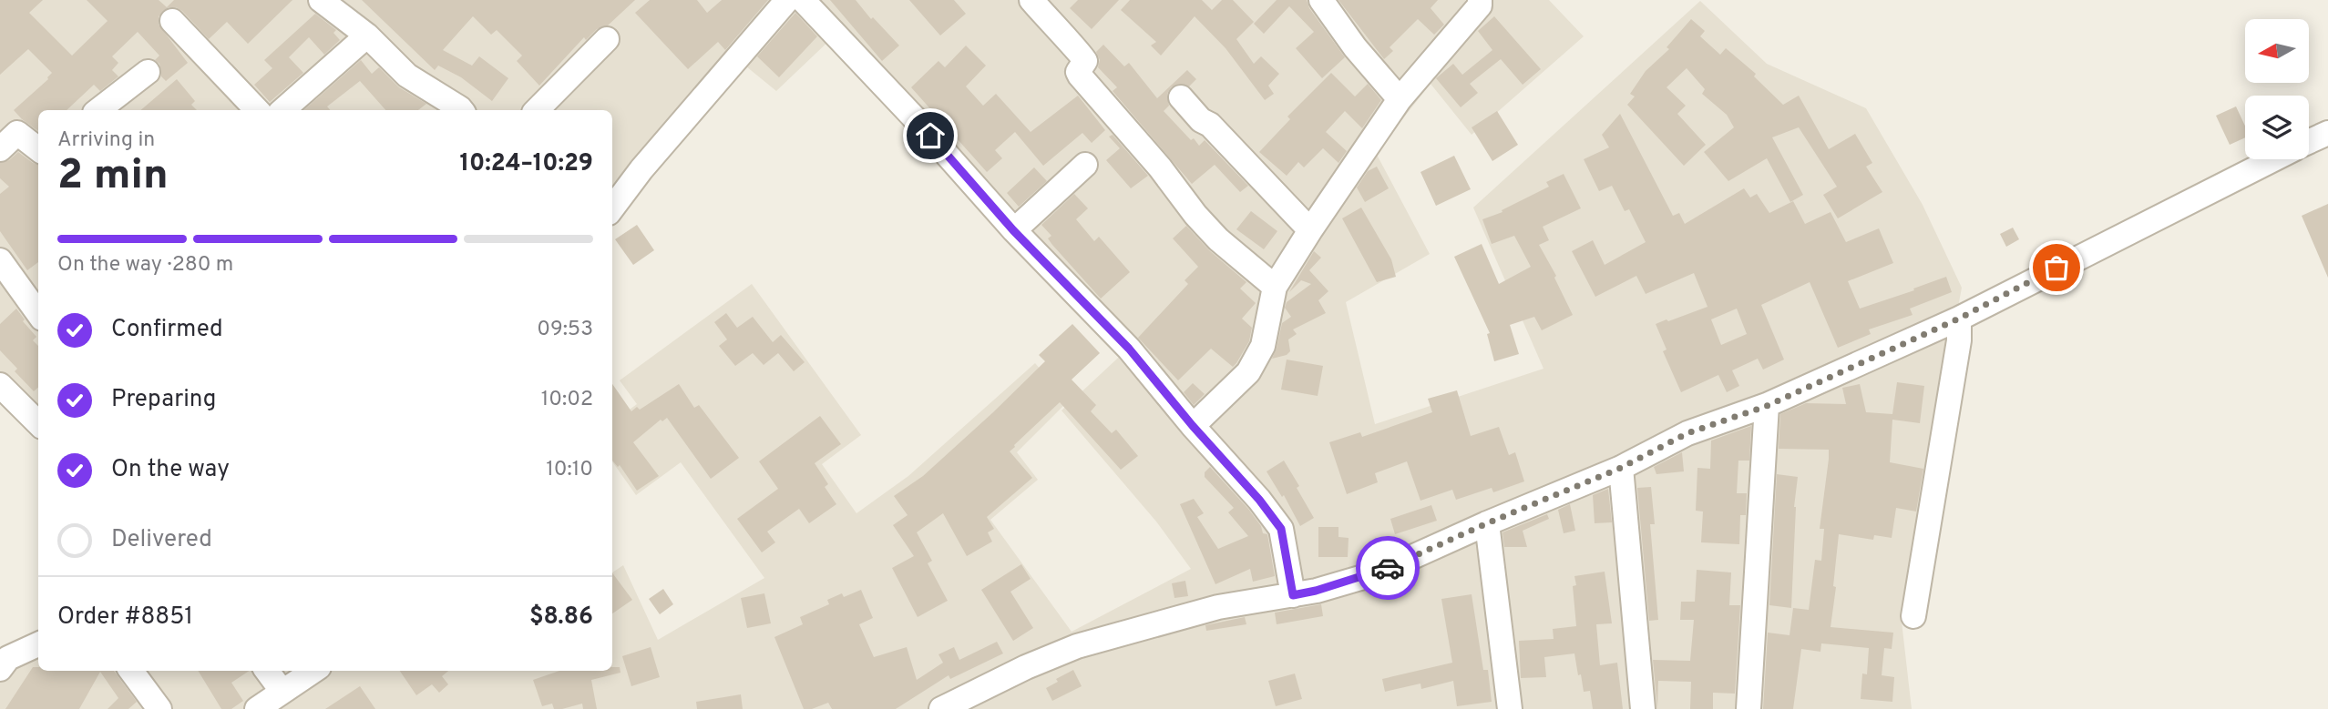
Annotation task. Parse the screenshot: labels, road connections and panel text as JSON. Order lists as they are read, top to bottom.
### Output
{
  "north": "left",
  "page": {
    "heading": ["2 min", "Arriving in", "10:24–10:29"],
    "panel": ["Order #8851", "$8.86"],
    "bar": "On the way · 280 m",
    "list": [
      ["Confirmed", "09:53"],
      ["Preparing", "10:02"],
      ["On the way", "10:10"],
      "Delivered"
    ]
  }
}
